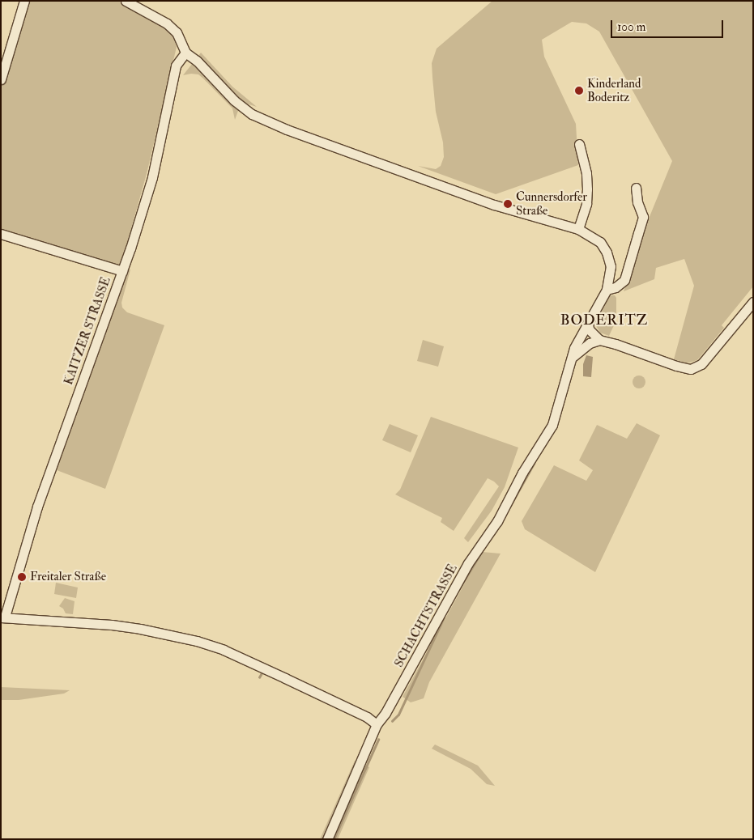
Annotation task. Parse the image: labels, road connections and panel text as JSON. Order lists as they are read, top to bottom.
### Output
{
  "streets": {
    "street": ["KAITZER STRASSE", "SCHACHTSTRASSE"]
  },
  "districts": ["BODERITZ"],
  "places": ["Kinderland Boderitz", "Cunnersdorfer Straße", "Freitaler Straße"],
  "scale_bar": "100 m"
}
